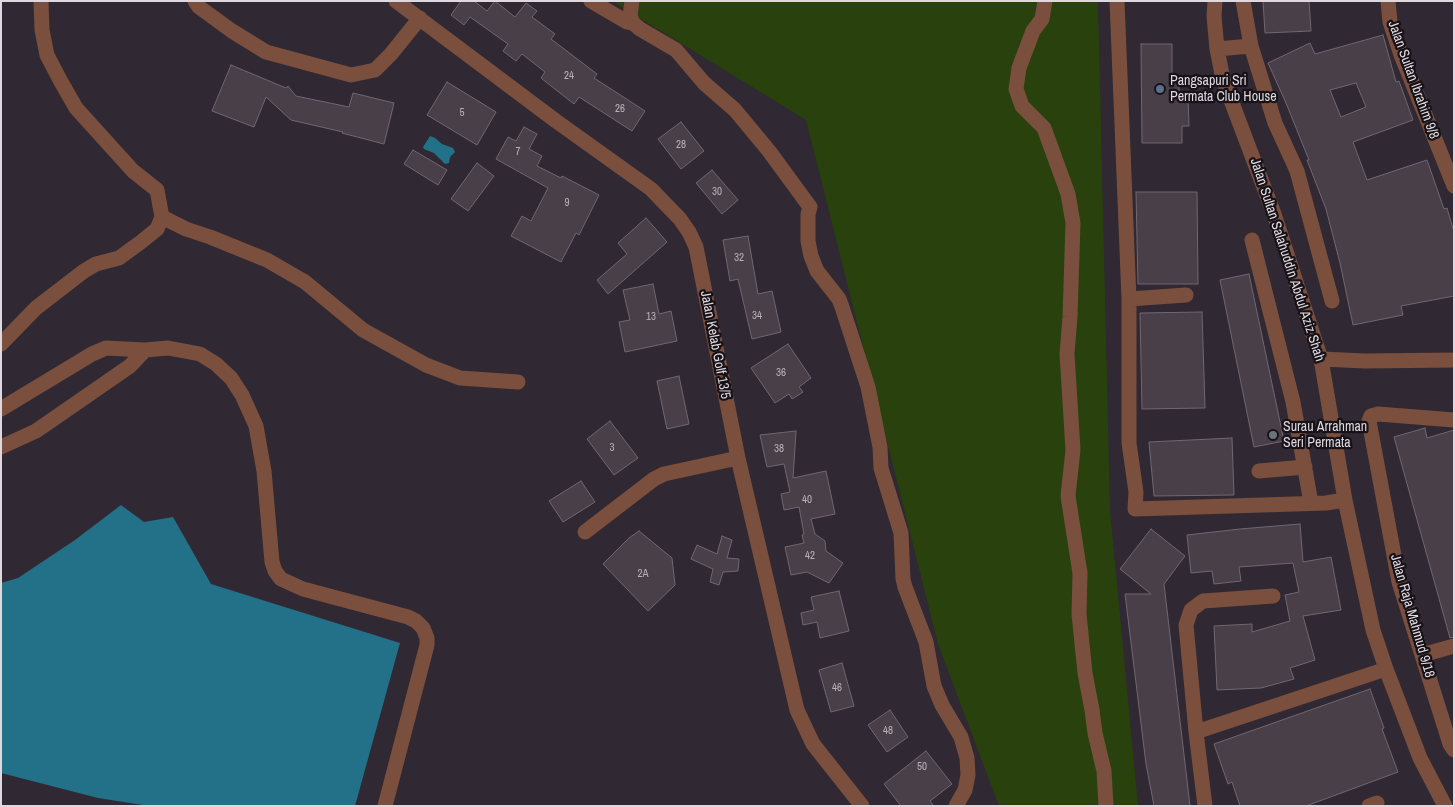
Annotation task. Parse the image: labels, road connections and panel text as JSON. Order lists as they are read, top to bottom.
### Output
{
  "streets": {
    "street": [
      "Jalan Sultan Ibrahim 9/8",
      "Jalan Sultan Salahuddin Abdul Aziz Shah",
      "Jalan Kelab Golf 13/5",
      "Jalan Raja Mahmud 9/18"
    ]
  },
  "places": ["Pangsapuri Sri Permata Club House", "Surau Arrahman Seri Permata"],
  "house_numbers": [
    "24",
    "26",
    "5",
    "28",
    "7",
    "30",
    "9",
    "32",
    "34",
    "13",
    "36",
    "3",
    "38",
    "40",
    "42",
    "2A",
    "46",
    "48",
    "50"
  ]
}
